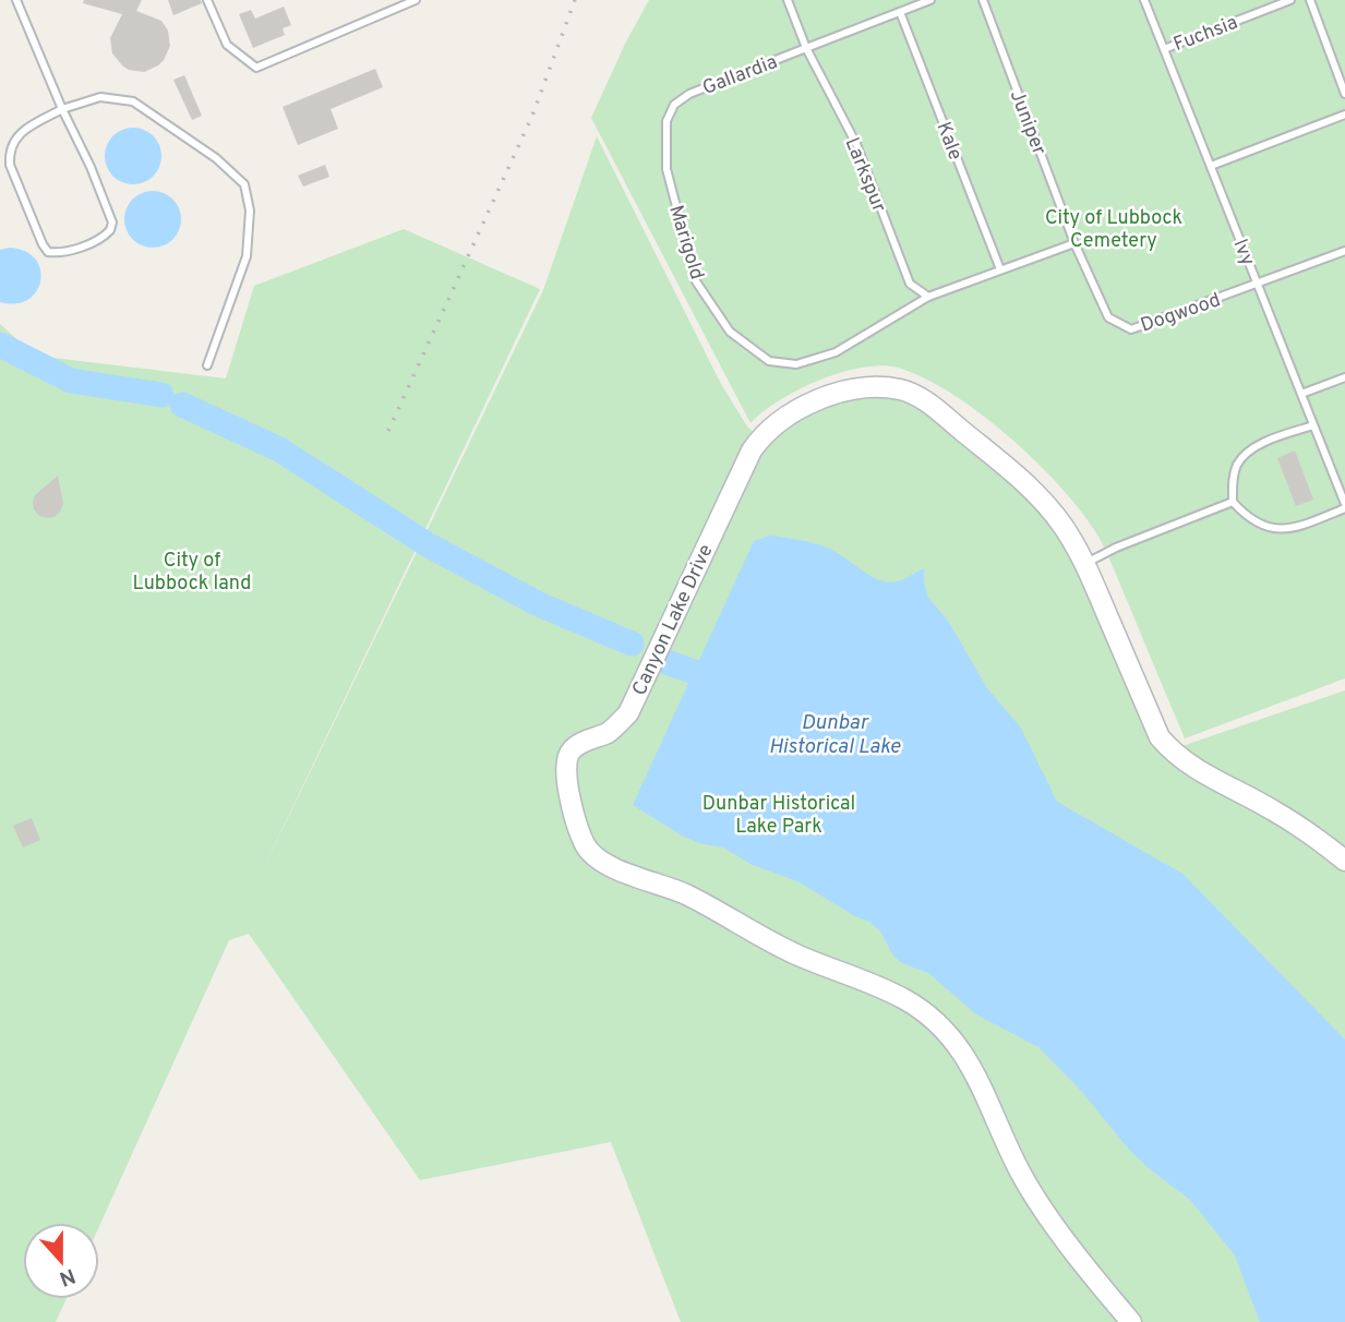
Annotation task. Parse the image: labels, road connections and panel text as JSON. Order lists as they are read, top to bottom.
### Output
{
  "streets": {
    "street": ["Canyon Lake Drive"],
    "lane": [
      "Fuchsia",
      "Gallardia",
      "Juniper",
      "Kale",
      "Larkspur",
      "Marigold",
      "Ivy",
      "Dogwood"
    ]
  },
  "crossings": [
    ["Fuchsia", "Ivy"],
    ["Gallardia", "Kale"],
    ["Gallardia", "Larkspur"],
    ["Gallardia", "Marigold"],
    ["Juniper", "Dogwood"],
    ["Larkspur", "Marigold"],
    ["Ivy", "Dogwood"]
  ],
  "water": ["Dunbar Historical Lake"],
  "parks": ["City of Lubbock Cemetery", "City of Lubbock land", "Dunbar Historical Lake Park"],
  "north": "bottom"
}
